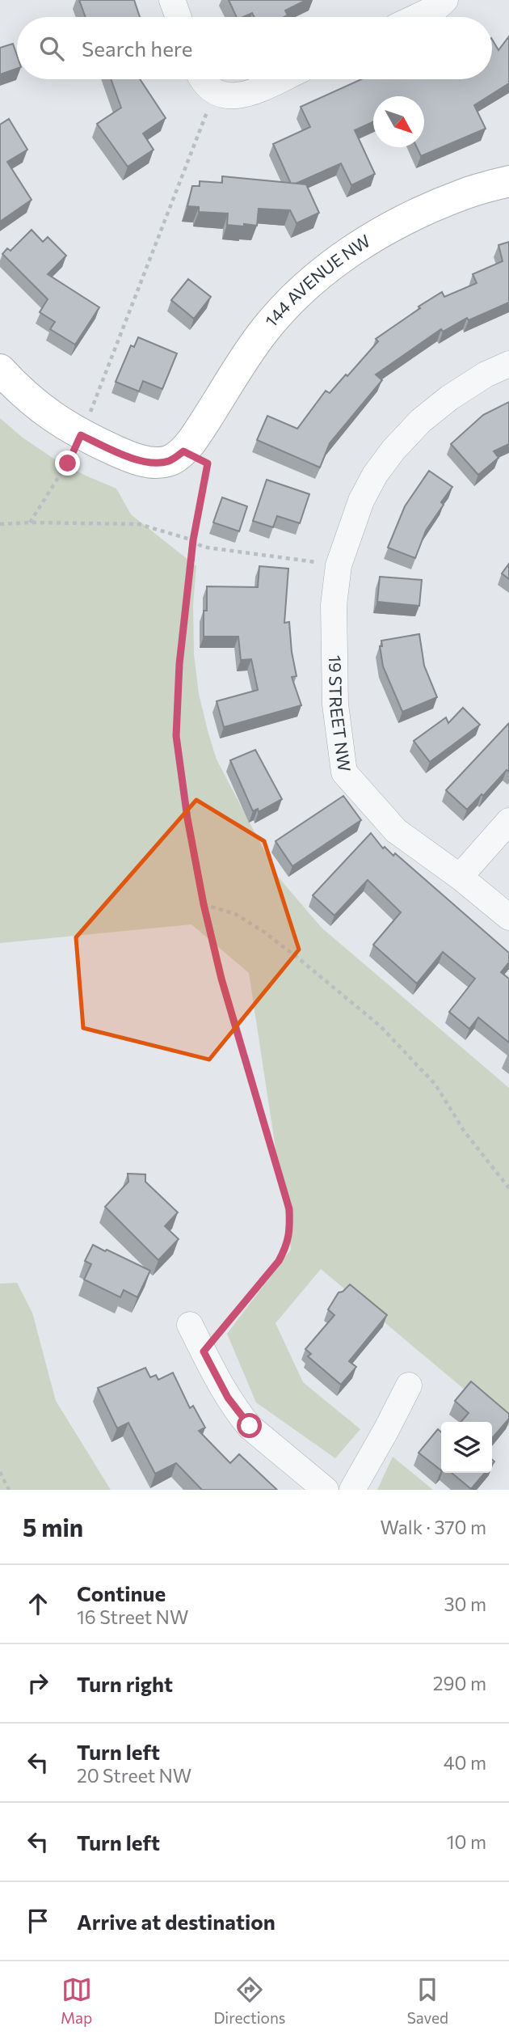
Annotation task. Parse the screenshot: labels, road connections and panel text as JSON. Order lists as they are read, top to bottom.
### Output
{
  "streets": {
    "street": ["144 AVENUE NW", "19 STREET NW"]
  },
  "north": "bottom right",
  "page": {
    "search": "Search here",
    "heading": ["5 min", "Walk · 370 m"],
    "list": [
      ["Continue", "16 Street NW", "30 m"],
      ["Turn right", "290 m"],
      ["Turn left", "20 Street NW", "40 m"],
      ["Turn left", "10 m"],
      "Arrive at destination"
    ],
    "nav": ["Map", "Directions", "Saved"]
  }
}
